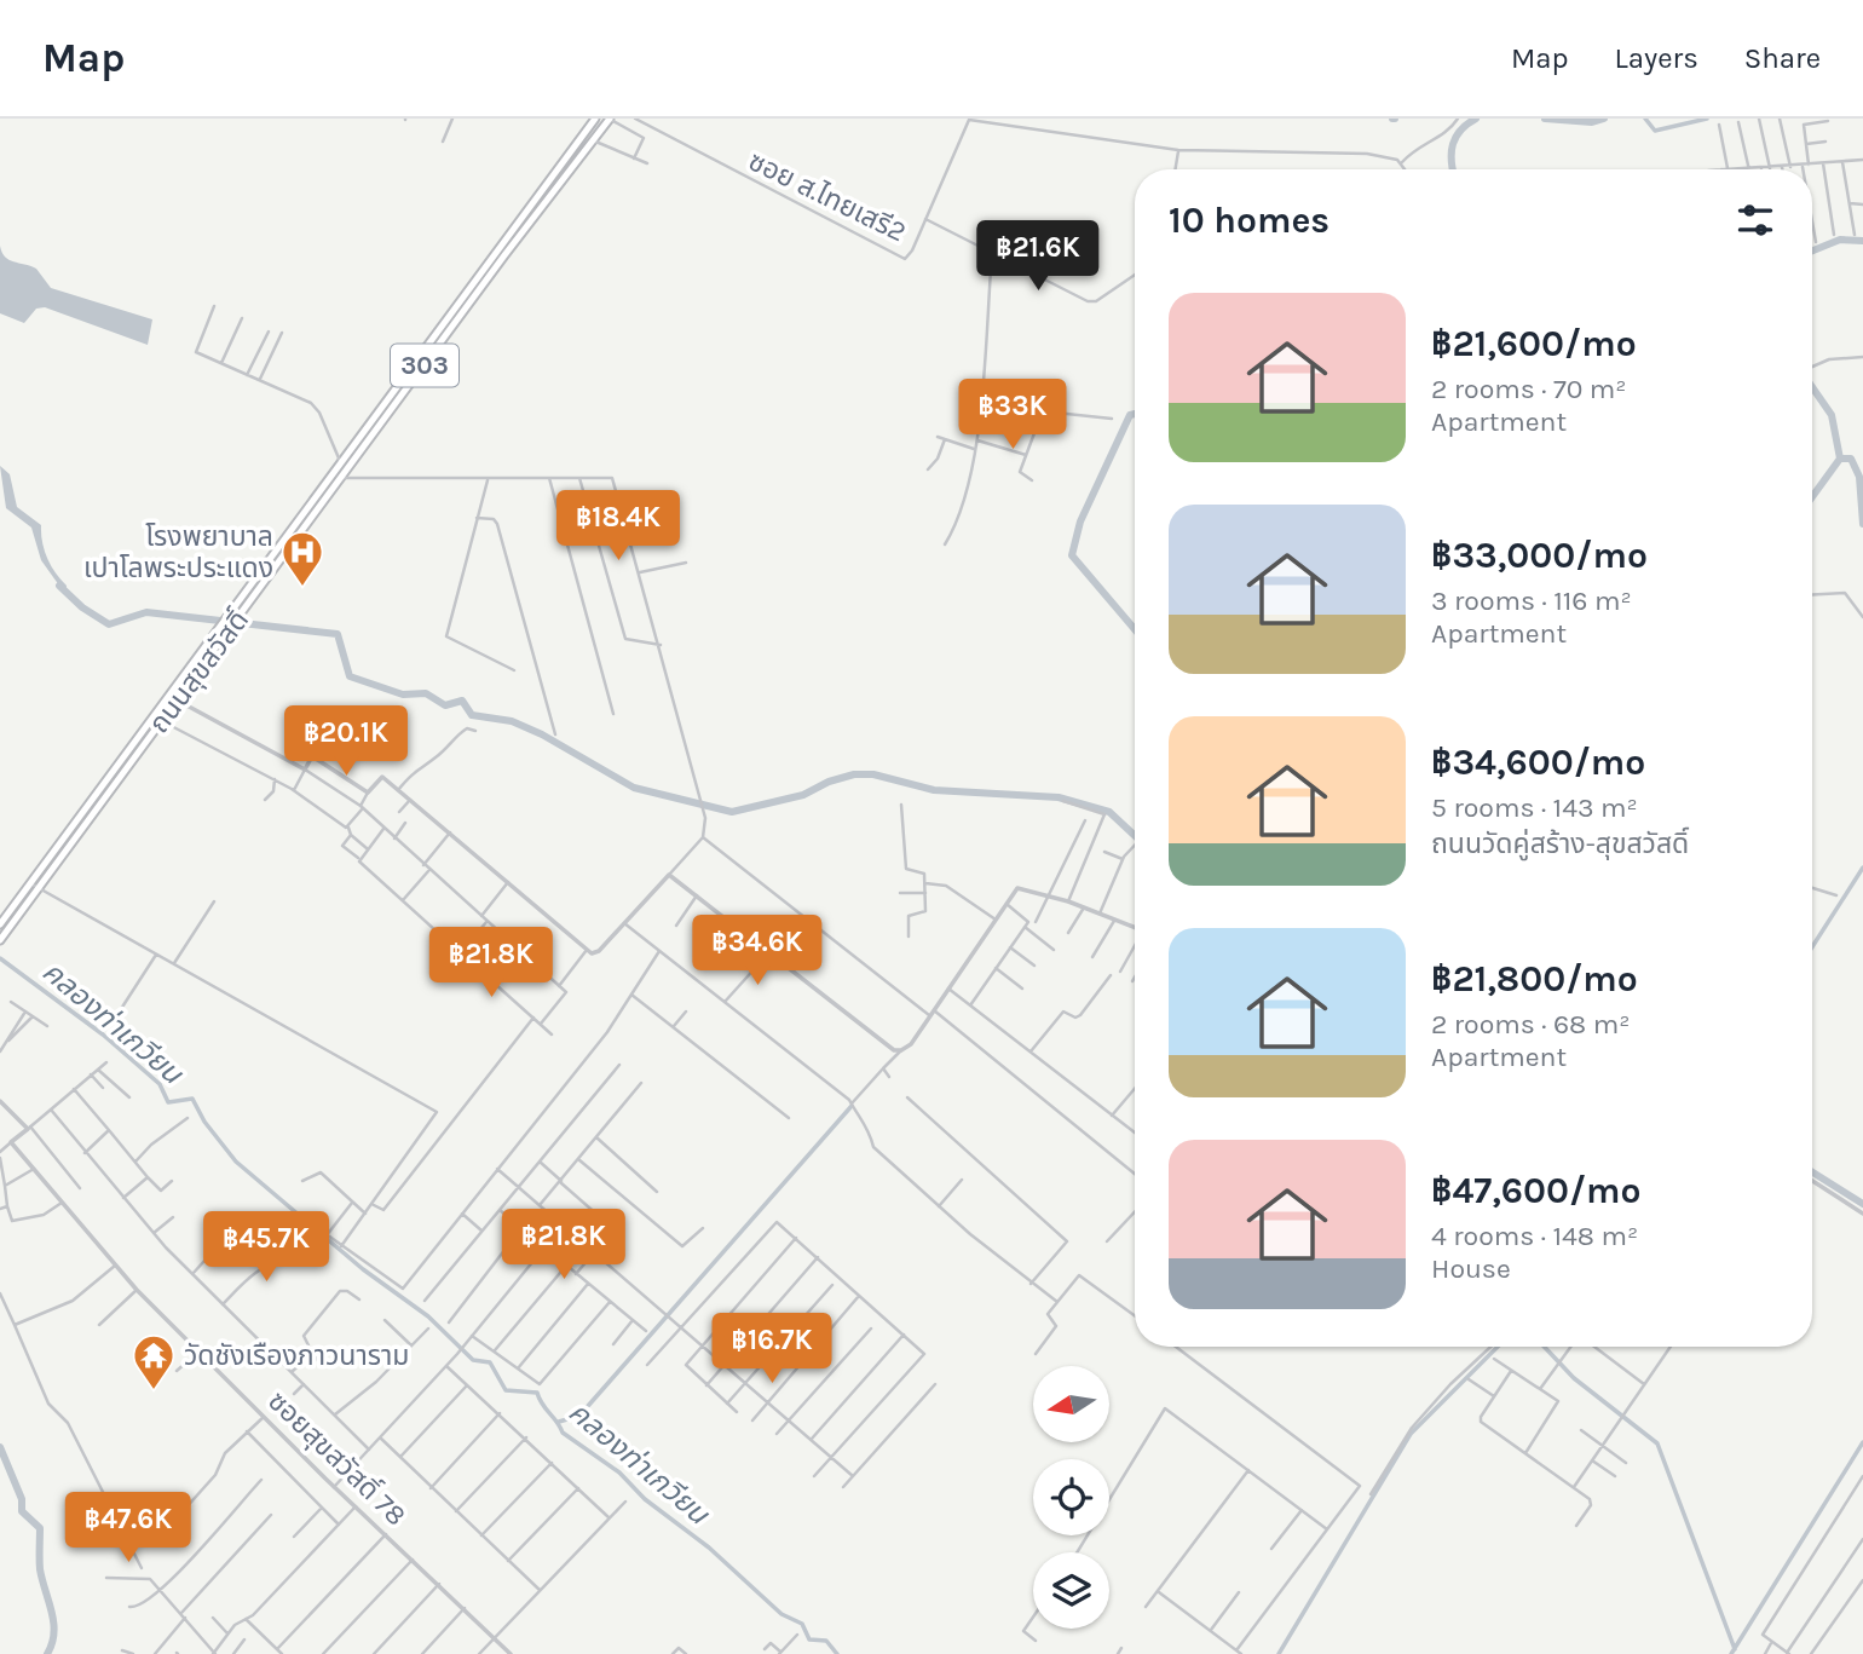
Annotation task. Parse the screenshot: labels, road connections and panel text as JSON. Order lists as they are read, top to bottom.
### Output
{
  "streets": {
    "main road": ["303", "ถนนสุขสวัสดิ์"],
    "street": ["ซอย ส.ไทยเสรี2", "ซอยสุขสวัสดิ์ 78"]
  },
  "water": ["คลองท่าเกวียน"],
  "places": {
    "hospital": ["โรงพยาบาล เปาโลพระประแดง"],
    "temple": ["วัดชังเรืองภาวนาราม"]
  },
  "north": "left",
  "page": {
    "header": "Map",
    "nav": ["Map", "Layers", "Share"],
    "heading": "10 homes",
    "price": [
      "฿21.6K",
      "฿33K",
      "฿18.4K",
      "฿20.1K",
      "฿34.6K",
      "฿21.8K",
      "฿21.8K",
      "฿45.7K",
      "฿16.7K",
      "฿47.6K"
    ],
    "list": [
      {
        "name": "฿21,600/mo",
        "note": "2 rooms · 70 m² · Apartment"
      },
      {
        "name": "฿33,000/mo",
        "note": "3 rooms · 116 m² · Apartment"
      },
      {
        "name": "฿34,600/mo",
        "note": "5 rooms · 143 m² · ถนนวัดคู่สร้าง-สุขสวัสดิ์"
      },
      {
        "name": "฿21,800/mo",
        "note": "2 rooms · 68 m² · Apartment"
      },
      {
        "name": "฿47,600/mo",
        "note": "4 rooms · 148 m² · House"
      }
    ]
  }
}
